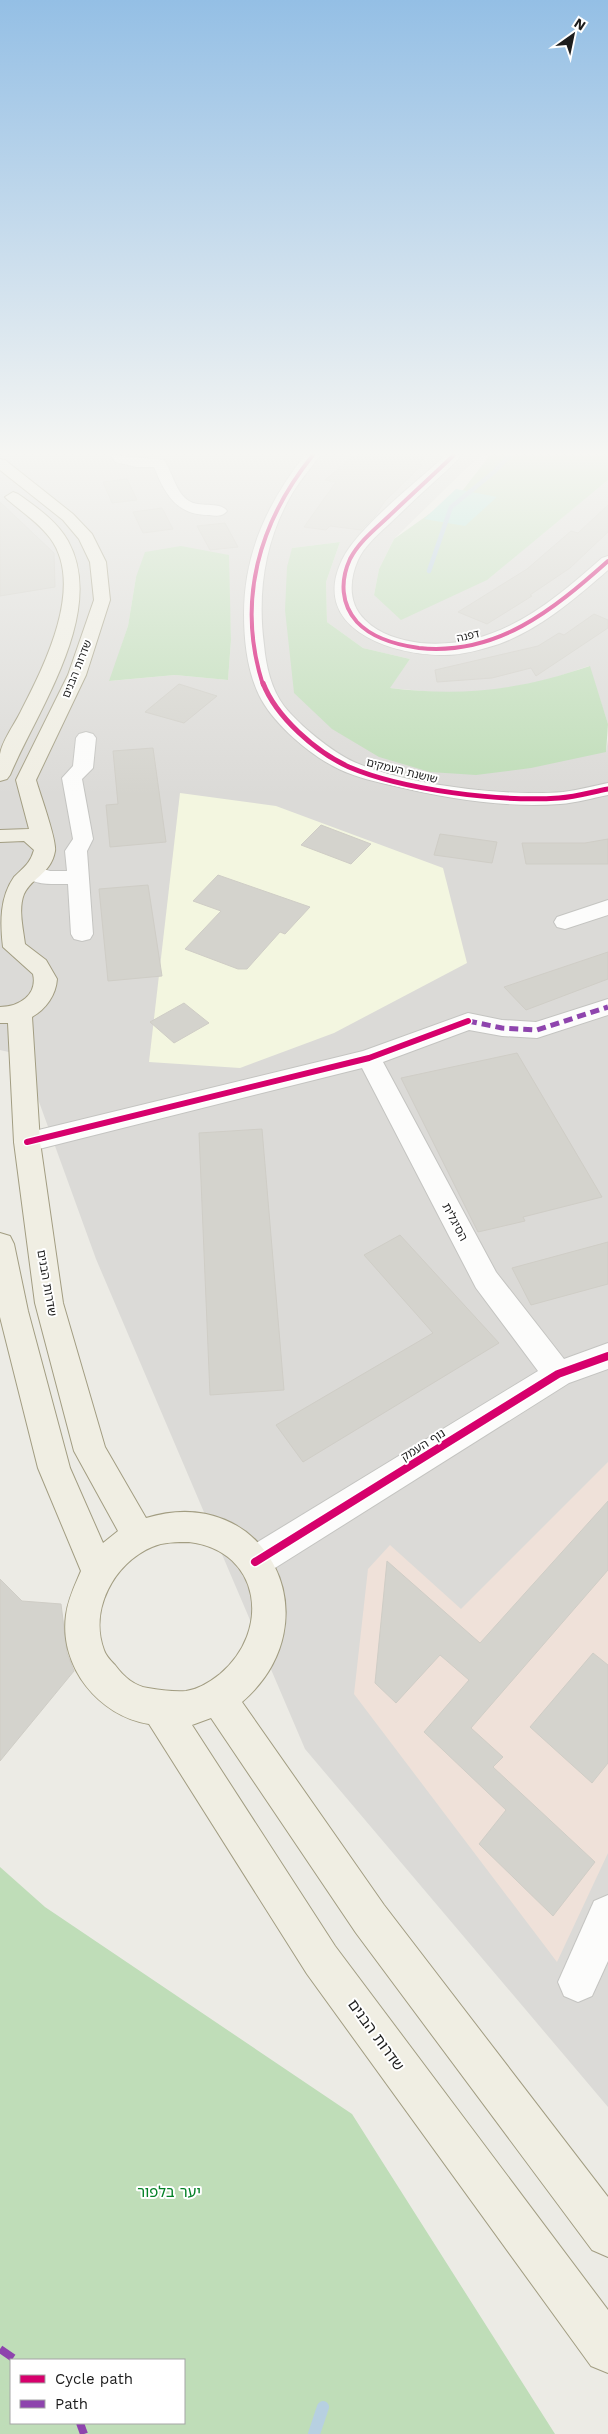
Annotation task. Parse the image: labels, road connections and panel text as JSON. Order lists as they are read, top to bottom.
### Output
{
  "streets": {
    "main road": ["שדרות הבנים"],
    "street": [
      "דפנה",
      "שושנת העמקים",
      "הסיגלית",
      "נוף העמק"
    ]
  },
  "crossings": [
    ["הסיגלית", "נוף העמק"]
  ],
  "parks": ["יער בלפור"],
  "legend": ["Cycle path", "Path"],
  "north": "top right"
}
